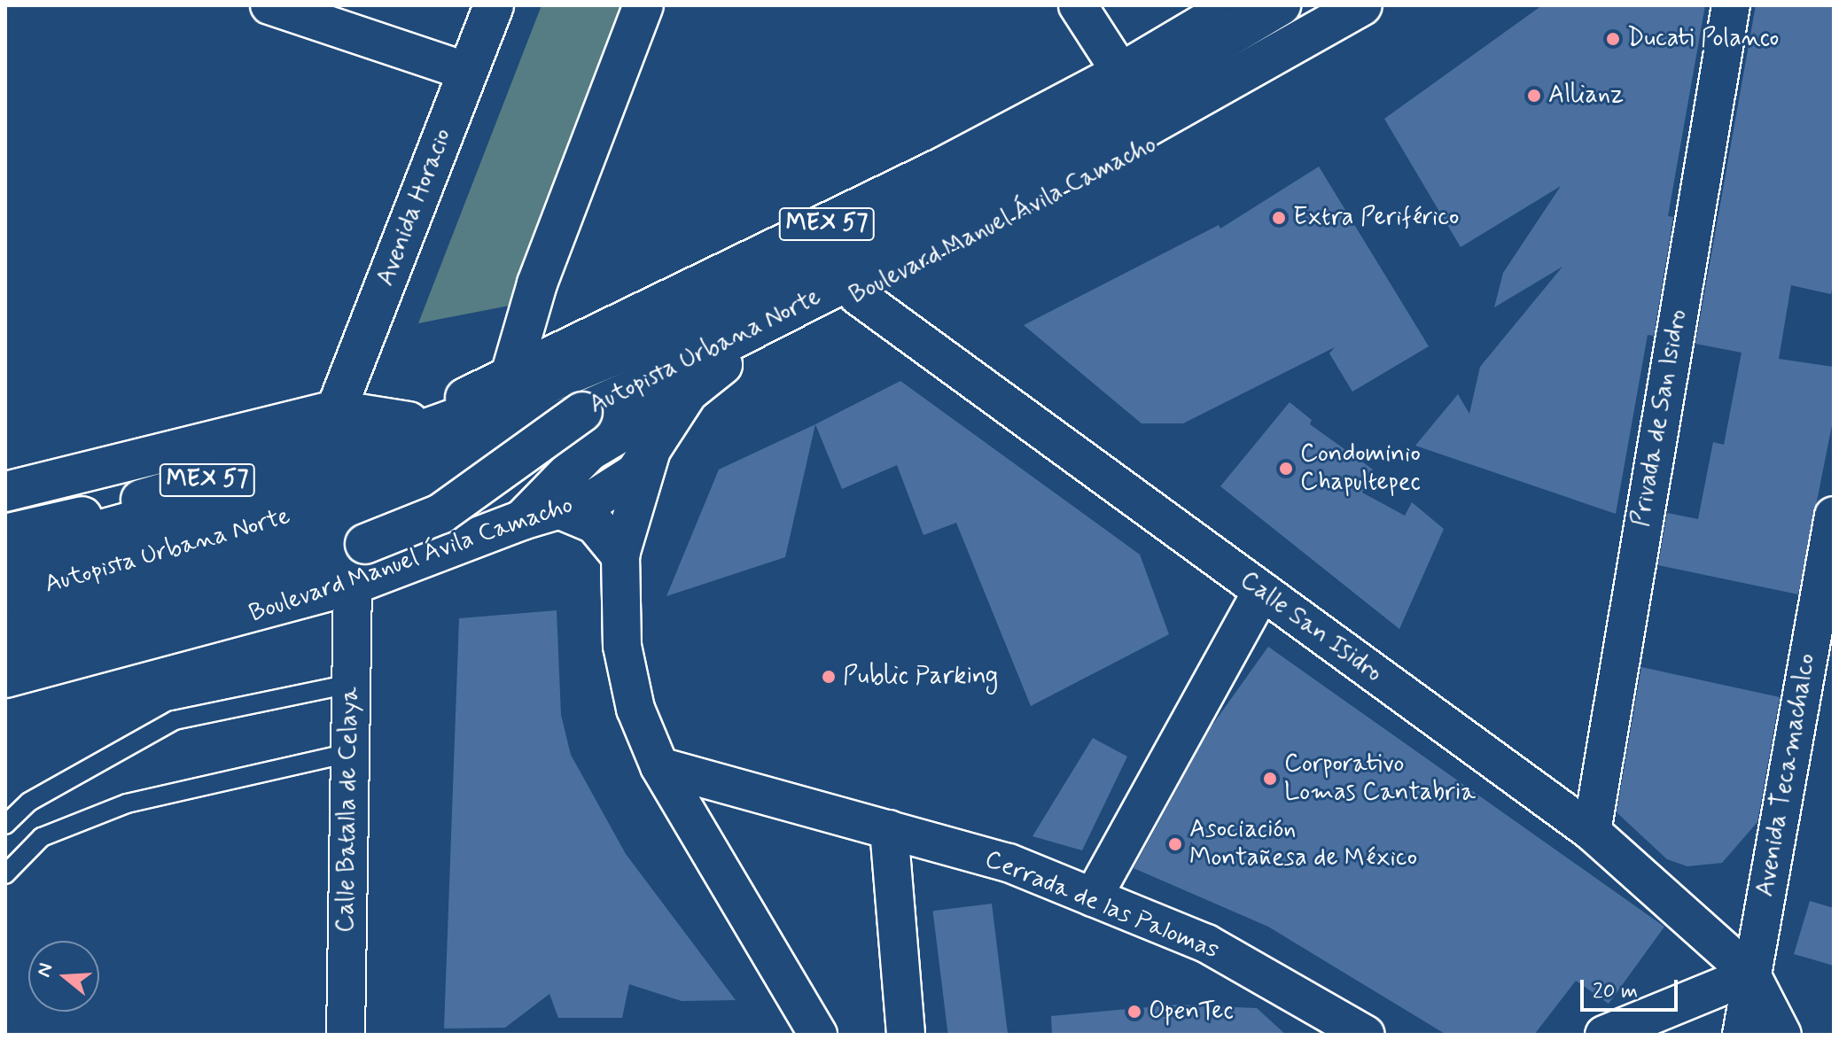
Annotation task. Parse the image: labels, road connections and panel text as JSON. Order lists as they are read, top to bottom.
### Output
{
  "streets": {
    "main road": [
      "Avenida Horacio",
      "Boulevard Manuel Ávila Camacho",
      "MEX 57",
      "Autopista Urbana Norte"
    ],
    "street": [
      "Privada de San Isidro",
      "Calle San Isidro",
      "Avenida Tecamachalco",
      "Calle Batalla de Celaya",
      "Cerrada de las Palomas"
    ]
  },
  "crossings": [
    ["Boulevard Manuel Ávila Camacho", "Calle San Isidro"],
    ["Boulevard Manuel Ávila Camacho", "Calle Batalla de Celaya"],
    ["Privada de San Isidro", "Calle San Isidro"],
    ["Calle San Isidro", "Avenida Tecamachalco"]
  ],
  "places": [
    "Ducati Polanco",
    "Allianz",
    "Extra Periférico",
    "Condominio Chapultepec",
    "Public Parking",
    "Corporativo Lomas Cantabria",
    "Asociación Montañesa de México",
    "OpenTec"
  ],
  "scale_bar": "20 m",
  "north": "left"
}
